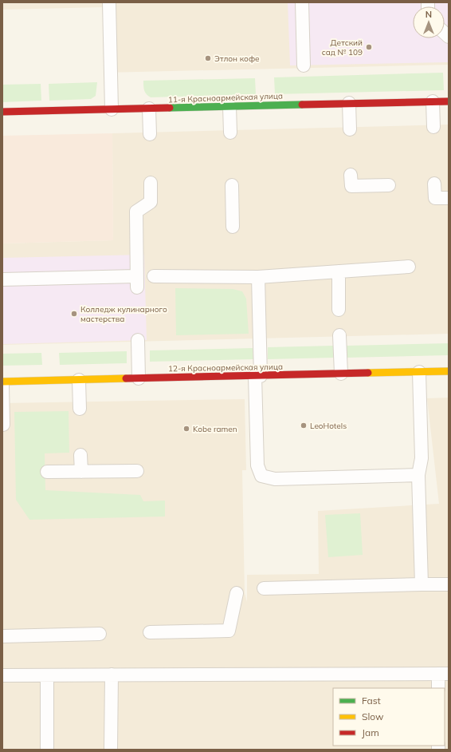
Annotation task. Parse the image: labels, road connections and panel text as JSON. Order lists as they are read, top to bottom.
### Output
{
  "streets": {
    "street": ["11-я Красноармейская улица", "12-я Красноармейская улица"]
  },
  "places": [
    "Детский сад № 109",
    "Этлон кофе",
    "Колледж кулинарного мастерства",
    "LeoHotels",
    "Kobe ramen"
  ],
  "legend": ["Fast", "Slow", "Jam"],
  "north": "top"
}
